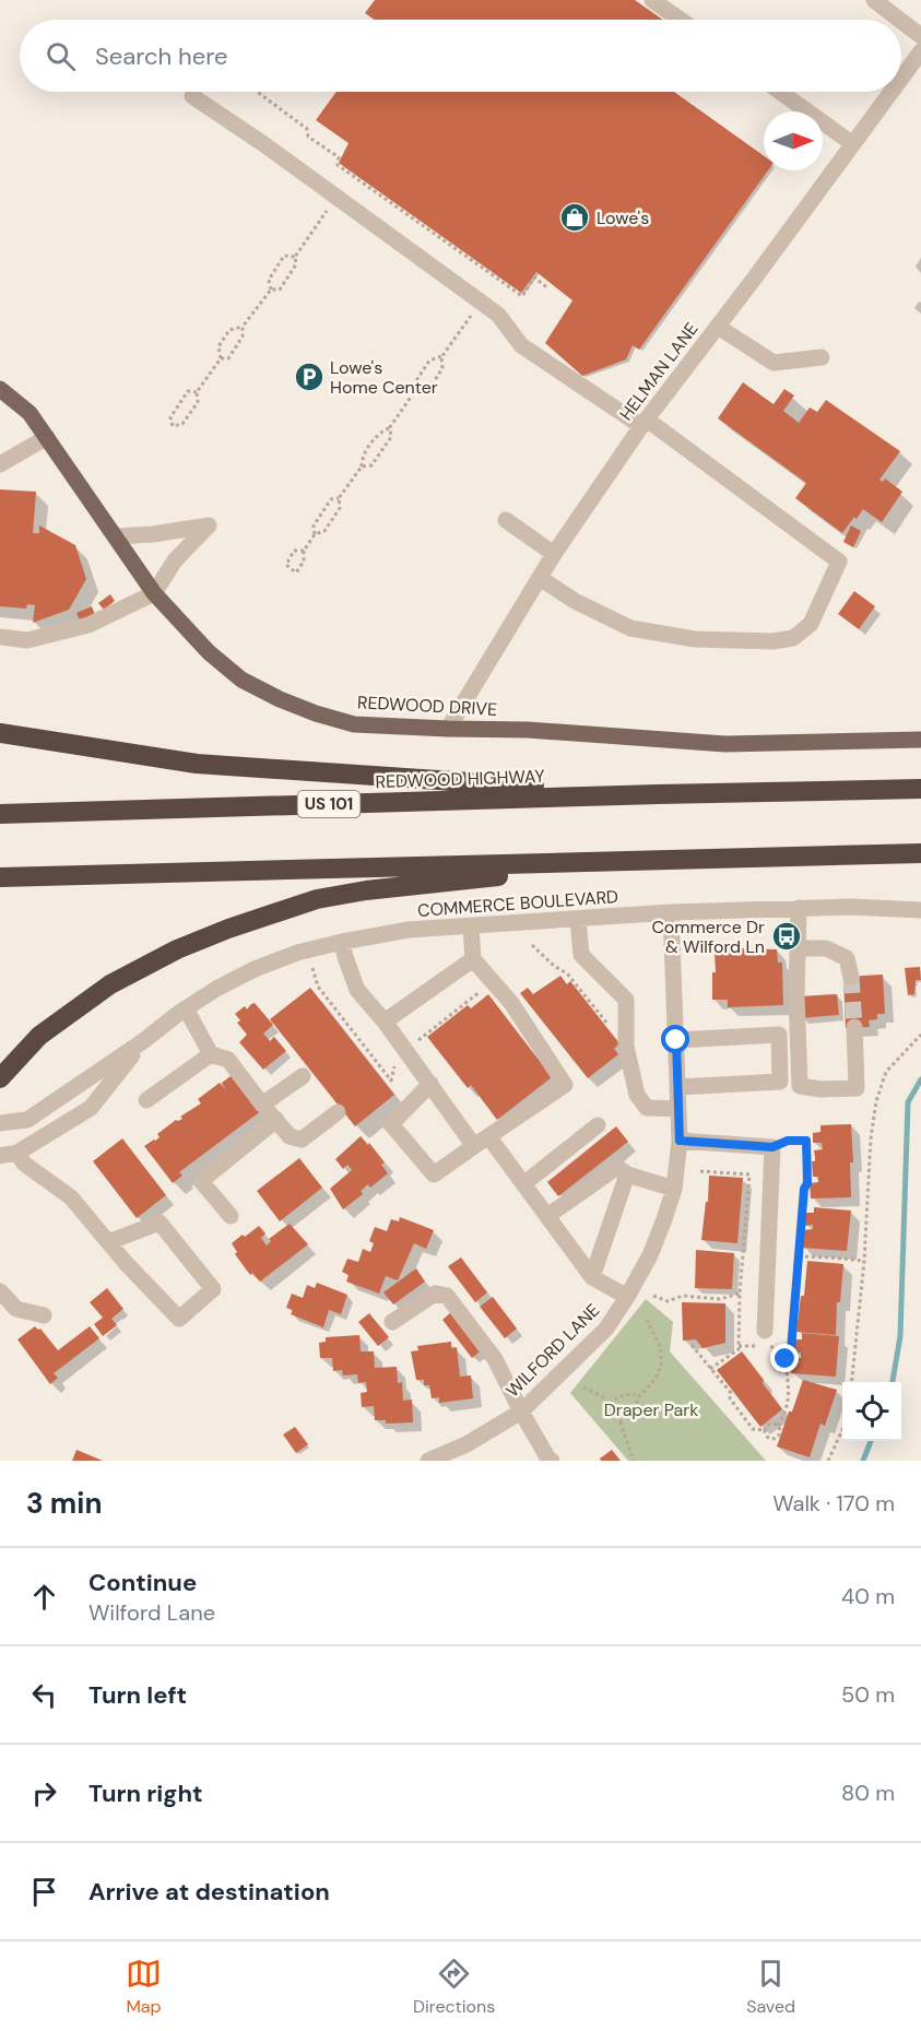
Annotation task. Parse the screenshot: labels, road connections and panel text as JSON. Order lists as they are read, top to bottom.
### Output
{
  "streets": {
    "highway": ["REDWOOD HIGHWAY", "US 101"],
    "main road": ["REDWOOD DRIVE"],
    "street": ["HELMAN LANE", "COMMERCE BOULEVARD", "WILFORD LANE"]
  },
  "crossings": [
    ["HELMAN LANE", "REDWOOD DRIVE"],
    ["COMMERCE BOULEVARD", "WILFORD LANE"]
  ],
  "parks": ["Draper Park"],
  "places": {
    "shop": ["Lowe's"],
    "parking": ["Lowe's Home Center"],
    "bus stop": ["Commerce Dr & Wilford Ln"]
  },
  "north": "right",
  "page": {
    "search": "Search here",
    "heading": ["3 min", "Walk · 170 m"],
    "list": [
      ["Continue", "Wilford Lane", "40 m"],
      ["Turn left", "50 m"],
      ["Turn right", "80 m"],
      "Arrive at destination"
    ],
    "nav": ["Map", "Directions", "Saved"]
  }
}
